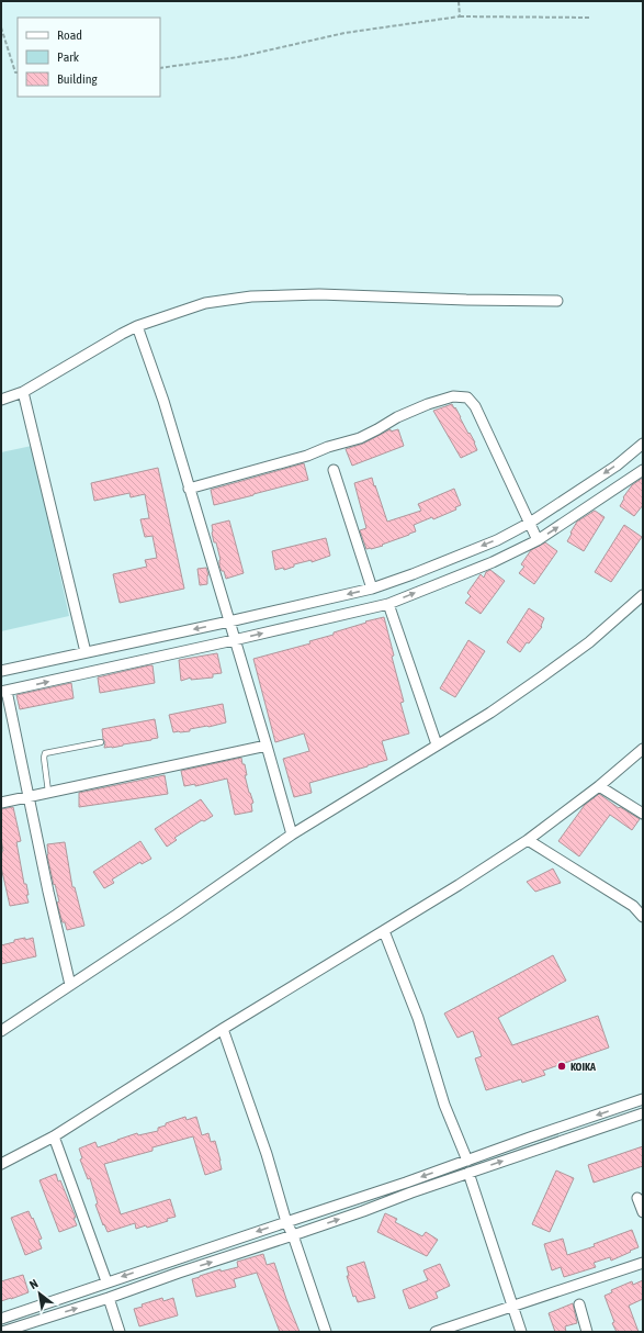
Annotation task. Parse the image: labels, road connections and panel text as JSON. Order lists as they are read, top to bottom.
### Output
{
  "places": ["KOIKA"],
  "legend": ["Road", "Park", "Building"],
  "north": "top left"
}
